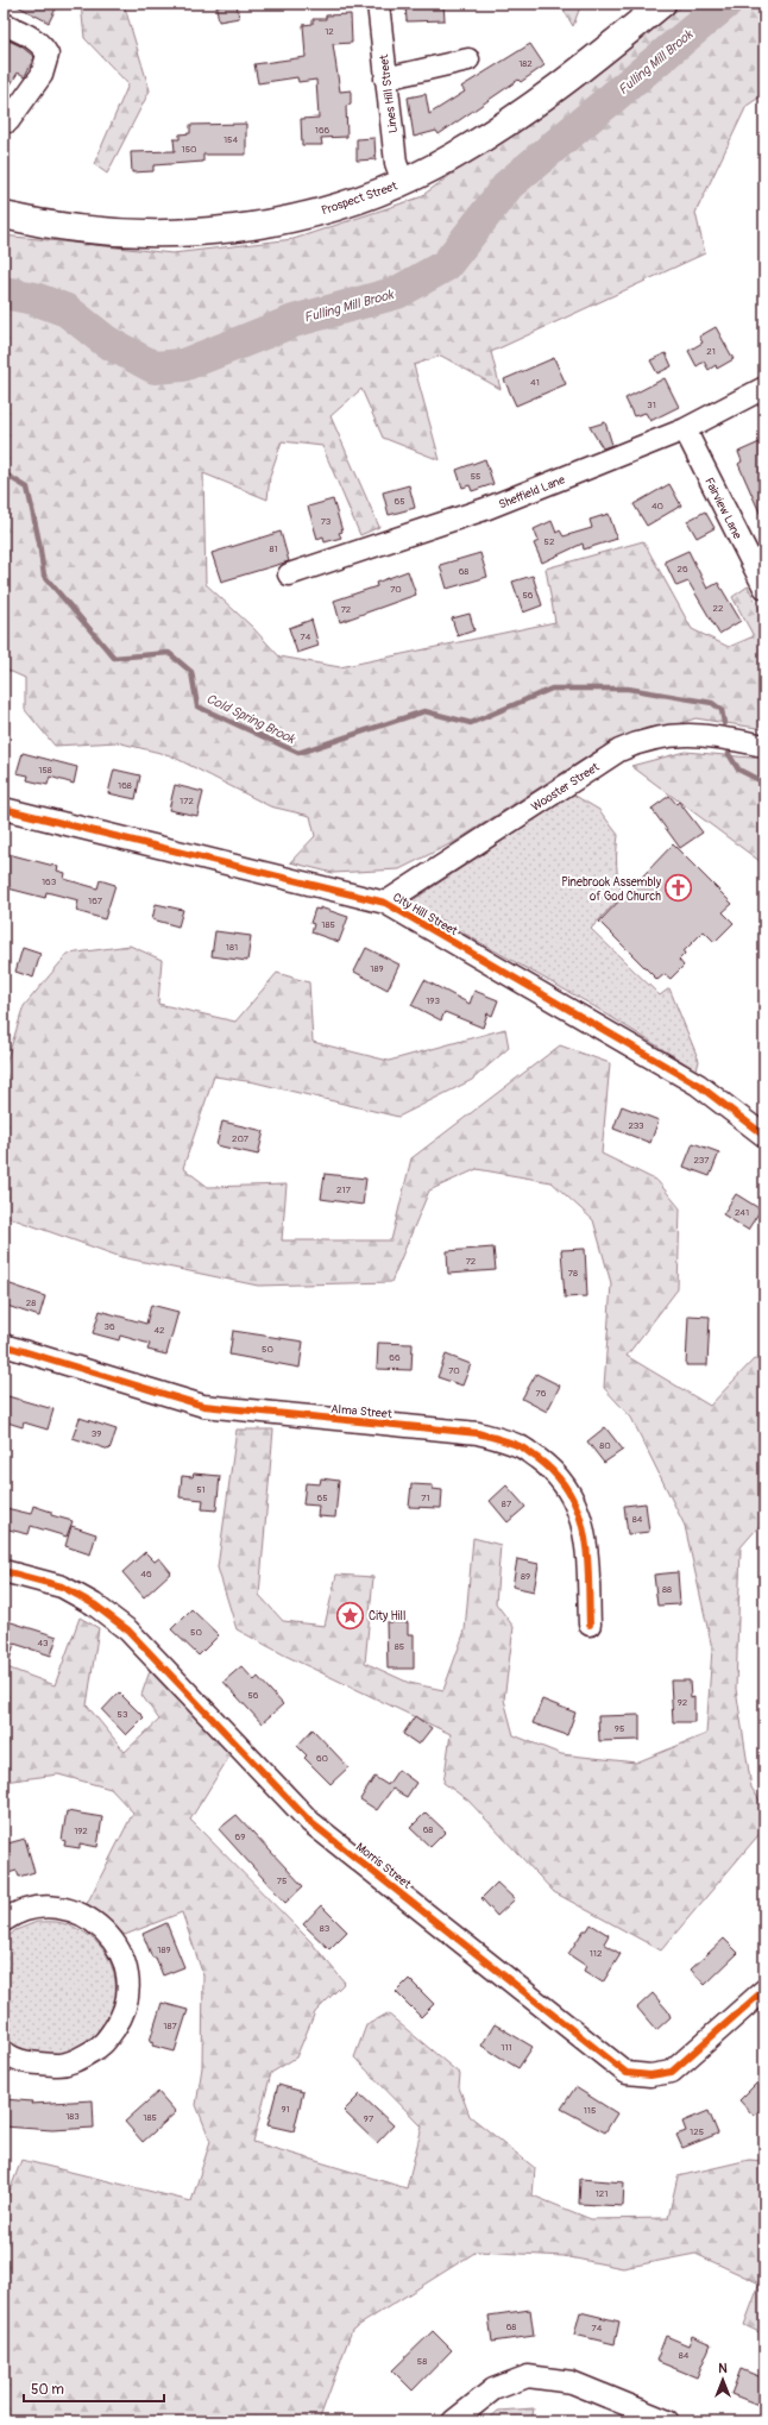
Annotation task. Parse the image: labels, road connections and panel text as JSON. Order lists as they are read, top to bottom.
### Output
{
  "streets": {
    "main road": ["Prospect Street"],
    "street": [
      "Lines Hill Street",
      "Sheffield Lane",
      "Fairview Lane",
      "Wooster Street",
      "City Hill Street",
      "Alma Street",
      "Morris Street"
    ]
  },
  "crossings": [
    ["Lines Hill Street", "Prospect Street"],
    ["Sheffield Lane", "Fairview Lane"],
    ["Wooster Street", "City Hill Street"]
  ],
  "water": ["Fulling Mill Brook", "Cold Spring Brook"],
  "places": {
    "church": ["Pinebrook Assembly of God Church"],
    "place": ["City Hill"]
  },
  "house_numbers": [
    "12",
    "182",
    "166",
    "154",
    "150",
    "21",
    "41",
    "31",
    "55",
    "65",
    "40",
    "73",
    "52",
    "81",
    "26",
    "68",
    "70",
    "56",
    "22",
    "72",
    "74",
    "158",
    "168",
    "172",
    "163",
    "167",
    "185",
    "181",
    "189",
    "193",
    "233",
    "207",
    "237",
    "217",
    "241",
    "72",
    "78",
    "28",
    "36",
    "42",
    "50",
    "66",
    "70",
    "76",
    "39",
    "80",
    "51",
    "65",
    "71",
    "87",
    "84",
    "46",
    "89",
    "88",
    "50",
    "43",
    "85",
    "56",
    "92",
    "53",
    "95",
    "60",
    "68",
    "192",
    "69",
    "75",
    "83",
    "189",
    "112",
    "187",
    "111",
    "91",
    "115",
    "183",
    "185",
    "97",
    "125",
    "121",
    "68",
    "74",
    "84",
    "58"
  ],
  "scale_bar": "50 m",
  "north": "top"
}
